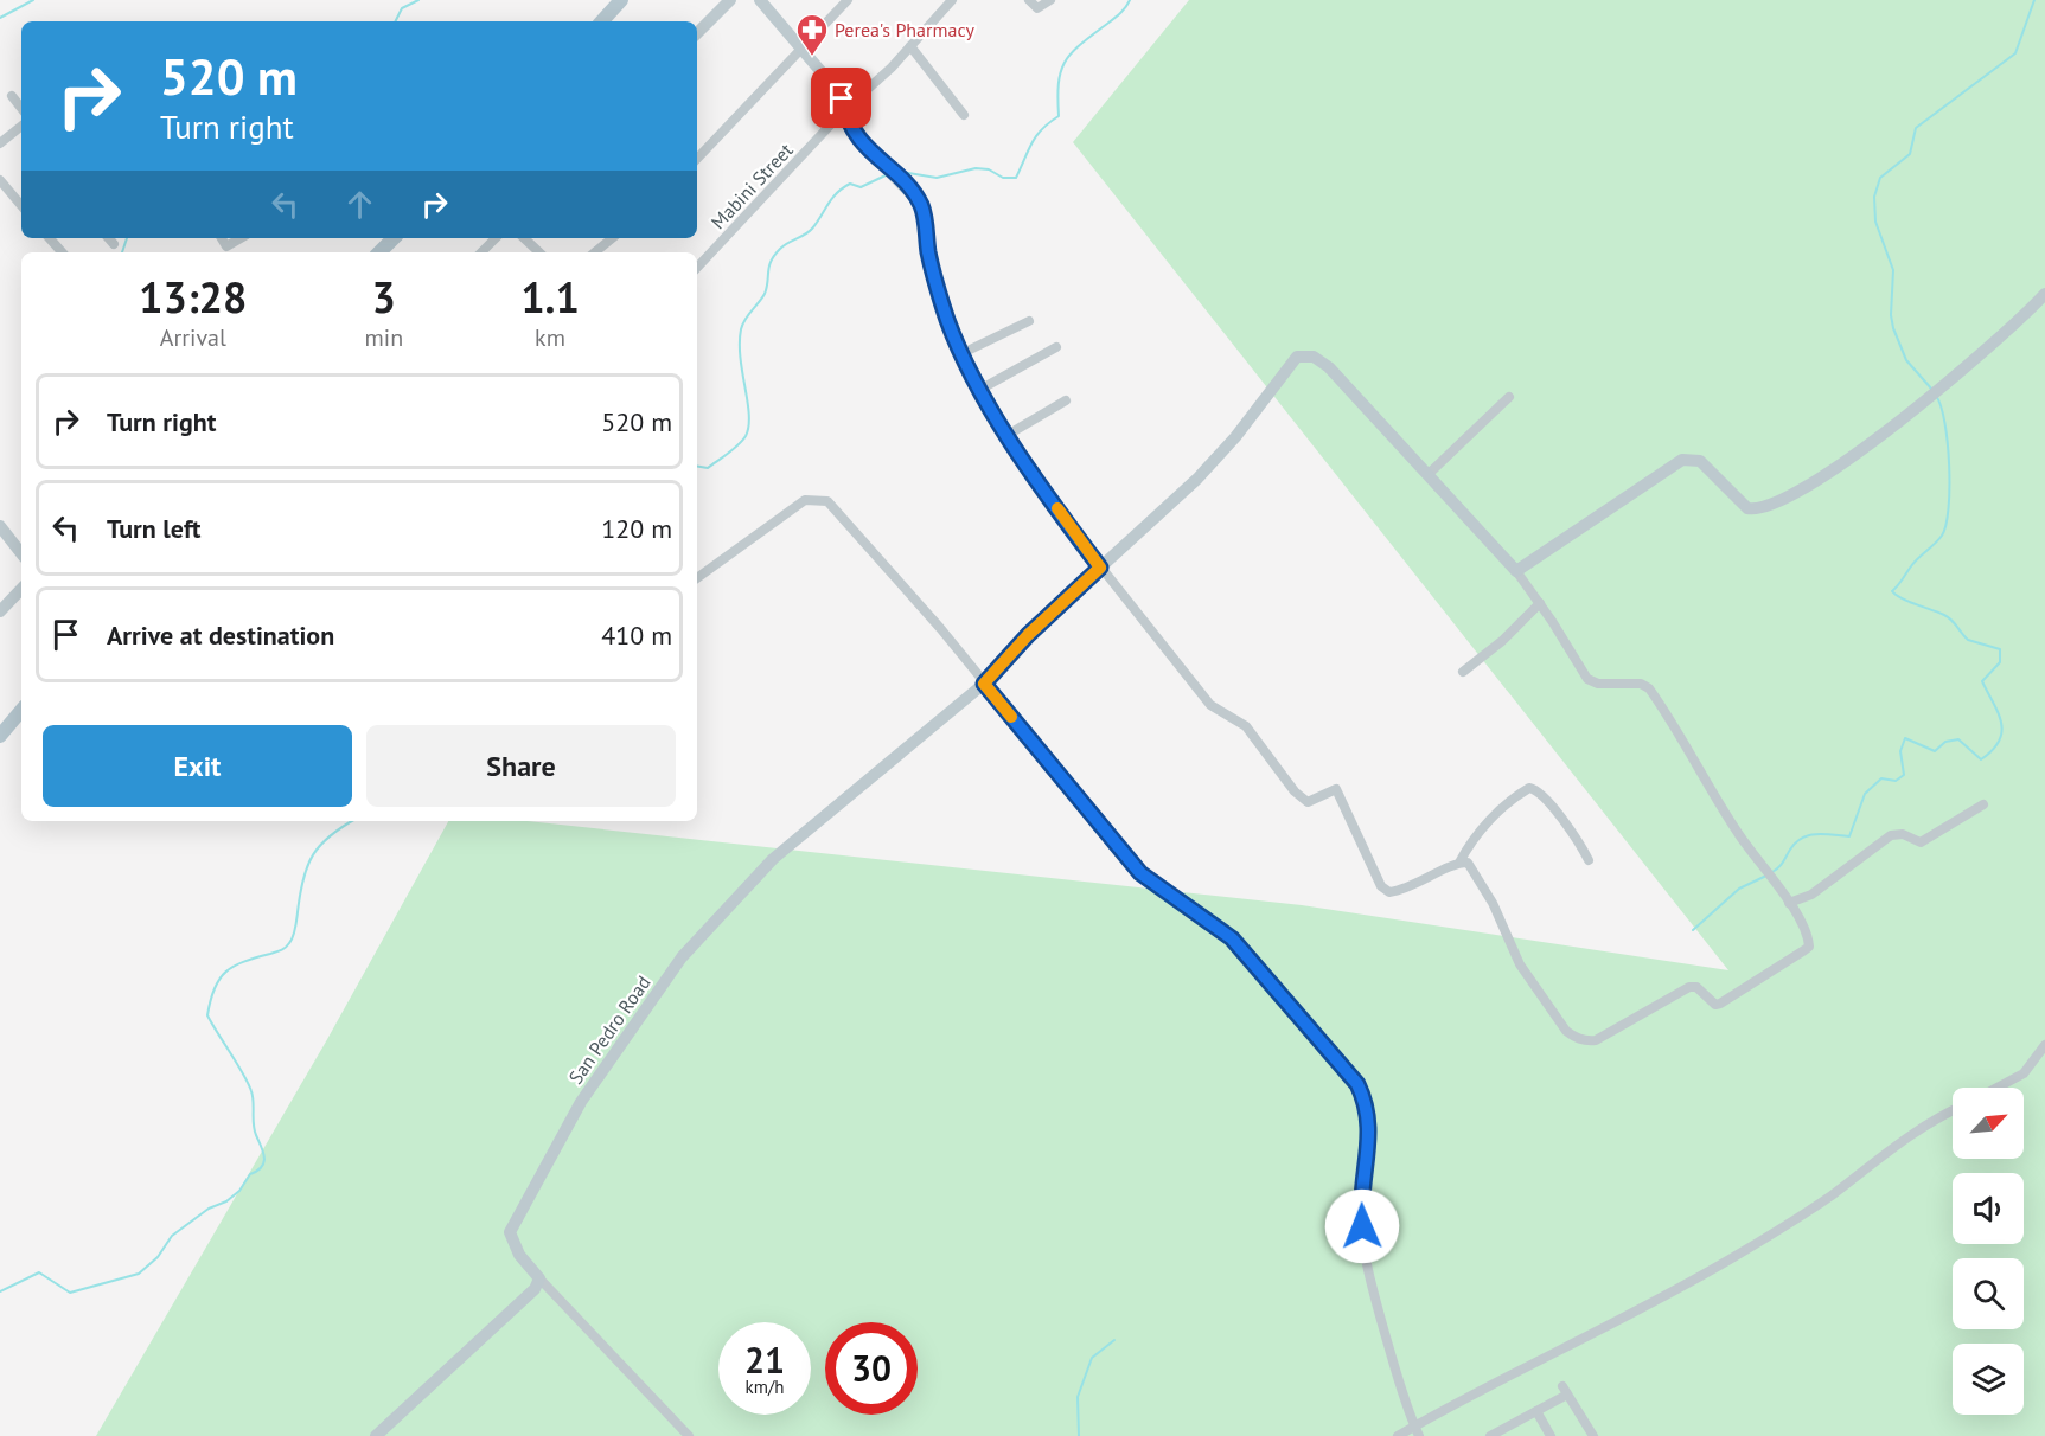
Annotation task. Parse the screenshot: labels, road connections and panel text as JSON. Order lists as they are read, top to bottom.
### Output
{
  "streets": {
    "street": ["Mabini Street", "San Pedro Road"]
  },
  "places": {
    "pharmacy": ["Perea's Pharmacy"]
  },
  "north": "top right",
  "page": {
    "turn": ["520 m", "Turn right"],
    "eta": [
      "13:28",
      "Arrival",
      "3",
      "min",
      "1.1",
      "km"
    ],
    "list": [
      {
        "name": "Turn right",
        "value": "520 m"
      },
      {
        "name": "Turn left",
        "value": "120 m"
      },
      {
        "name": "Arrive at destination",
        "value": "410 m"
      }
    ],
    "buttons": ["Exit", "Share"],
    "speed": "21 km/h",
    "limit": "30"
  }
}
